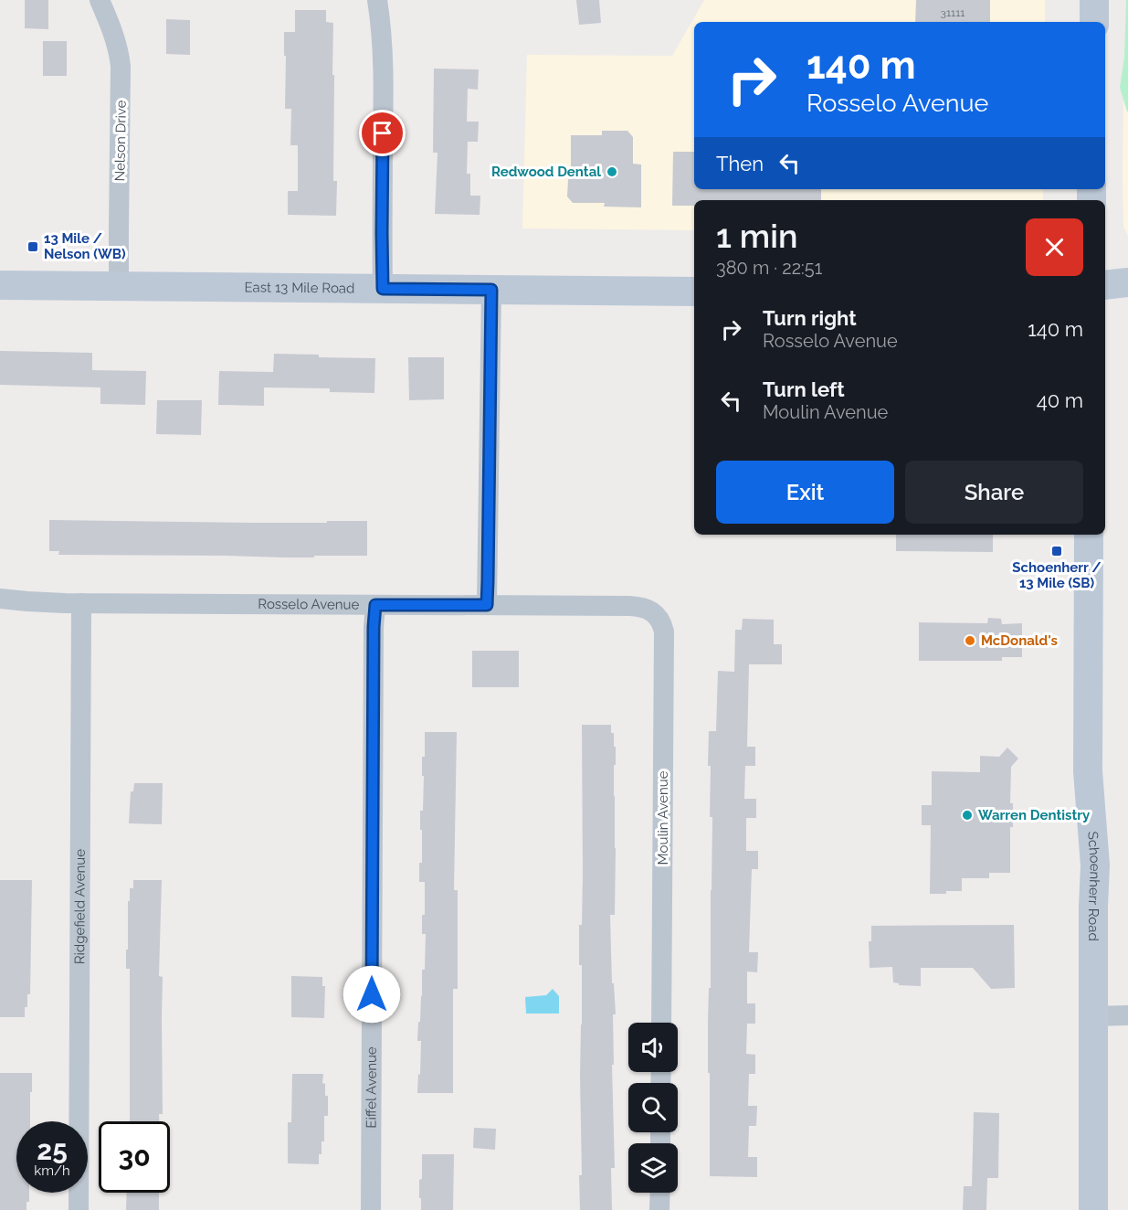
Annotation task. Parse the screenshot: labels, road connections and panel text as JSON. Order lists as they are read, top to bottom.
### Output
{
  "streets": {
    "main road": ["East 13 Mile Road", "Schoenherr Road"],
    "street": [
      "Nelson Drive",
      "Rosselo Avenue",
      "Moulin Avenue",
      "Ridgefield Avenue",
      "Eiffel Avenue"
    ]
  },
  "crossings": [
    ["Nelson Drive", "East 13 Mile Road"],
    ["Rosselo Avenue", "Moulin Avenue"],
    ["Rosselo Avenue", "Ridgefield Avenue"],
    ["Rosselo Avenue", "Eiffel Avenue"]
  ],
  "places": {
    "other": ["Redwood Dental", "McDonald's", "Warren Dentistry"],
    "transit": ["13 Mile / Nelson (WB)", "Schoenherr / 13 Mile (SB)"]
  },
  "house_numbers": ["31111"],
  "page": {
    "turn": ["140 m", "Rosselo Avenue"],
    "then": "Then",
    "heading": ["1 min", "380 m · 22:51"],
    "list": [
      {
        "name": "Turn right",
        "note": "Rosselo Avenue",
        "value": "140 m"
      },
      {
        "name": "Turn left",
        "note": "Moulin Avenue",
        "value": "40 m"
      }
    ],
    "buttons": ["Exit", "Share"],
    "speed": "25 km/h",
    "limit": "30"
  }
}
